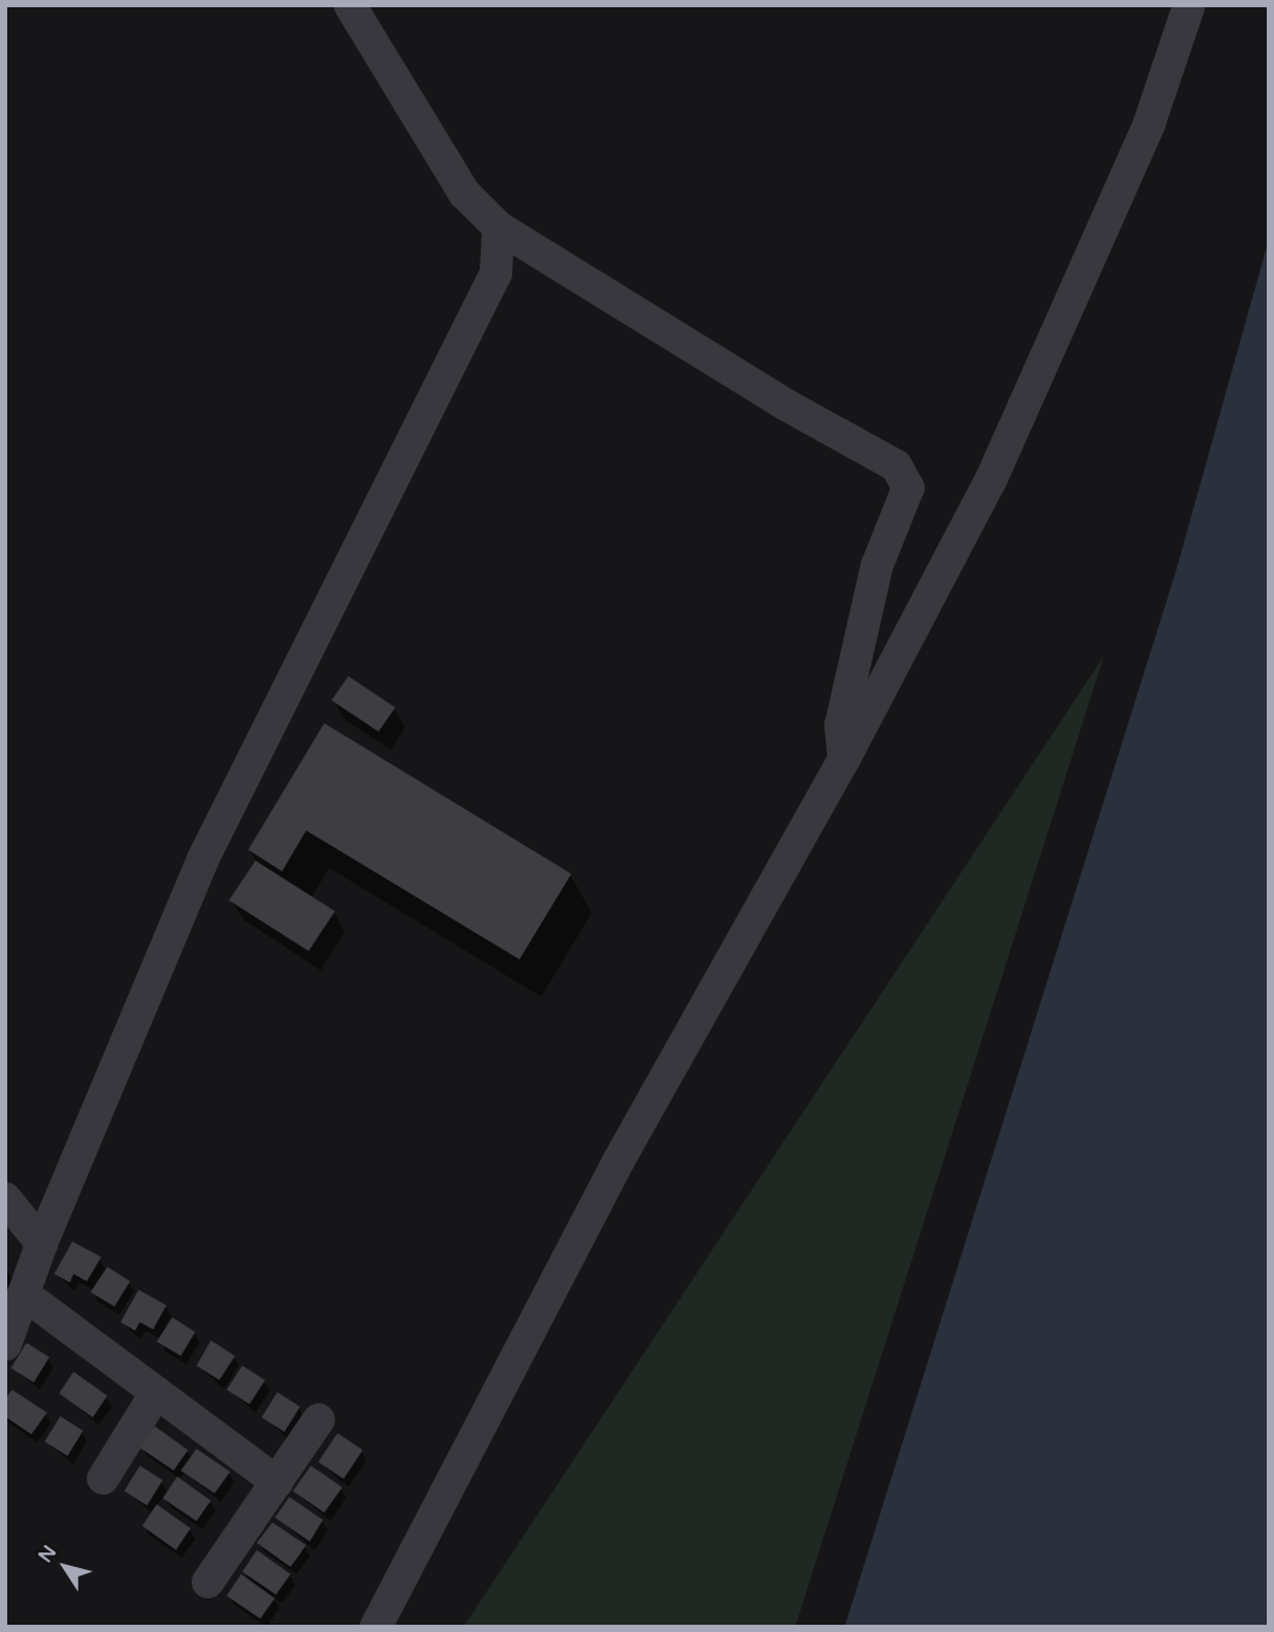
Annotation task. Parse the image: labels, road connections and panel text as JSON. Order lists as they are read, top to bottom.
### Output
{
  "north": "top left"
}
